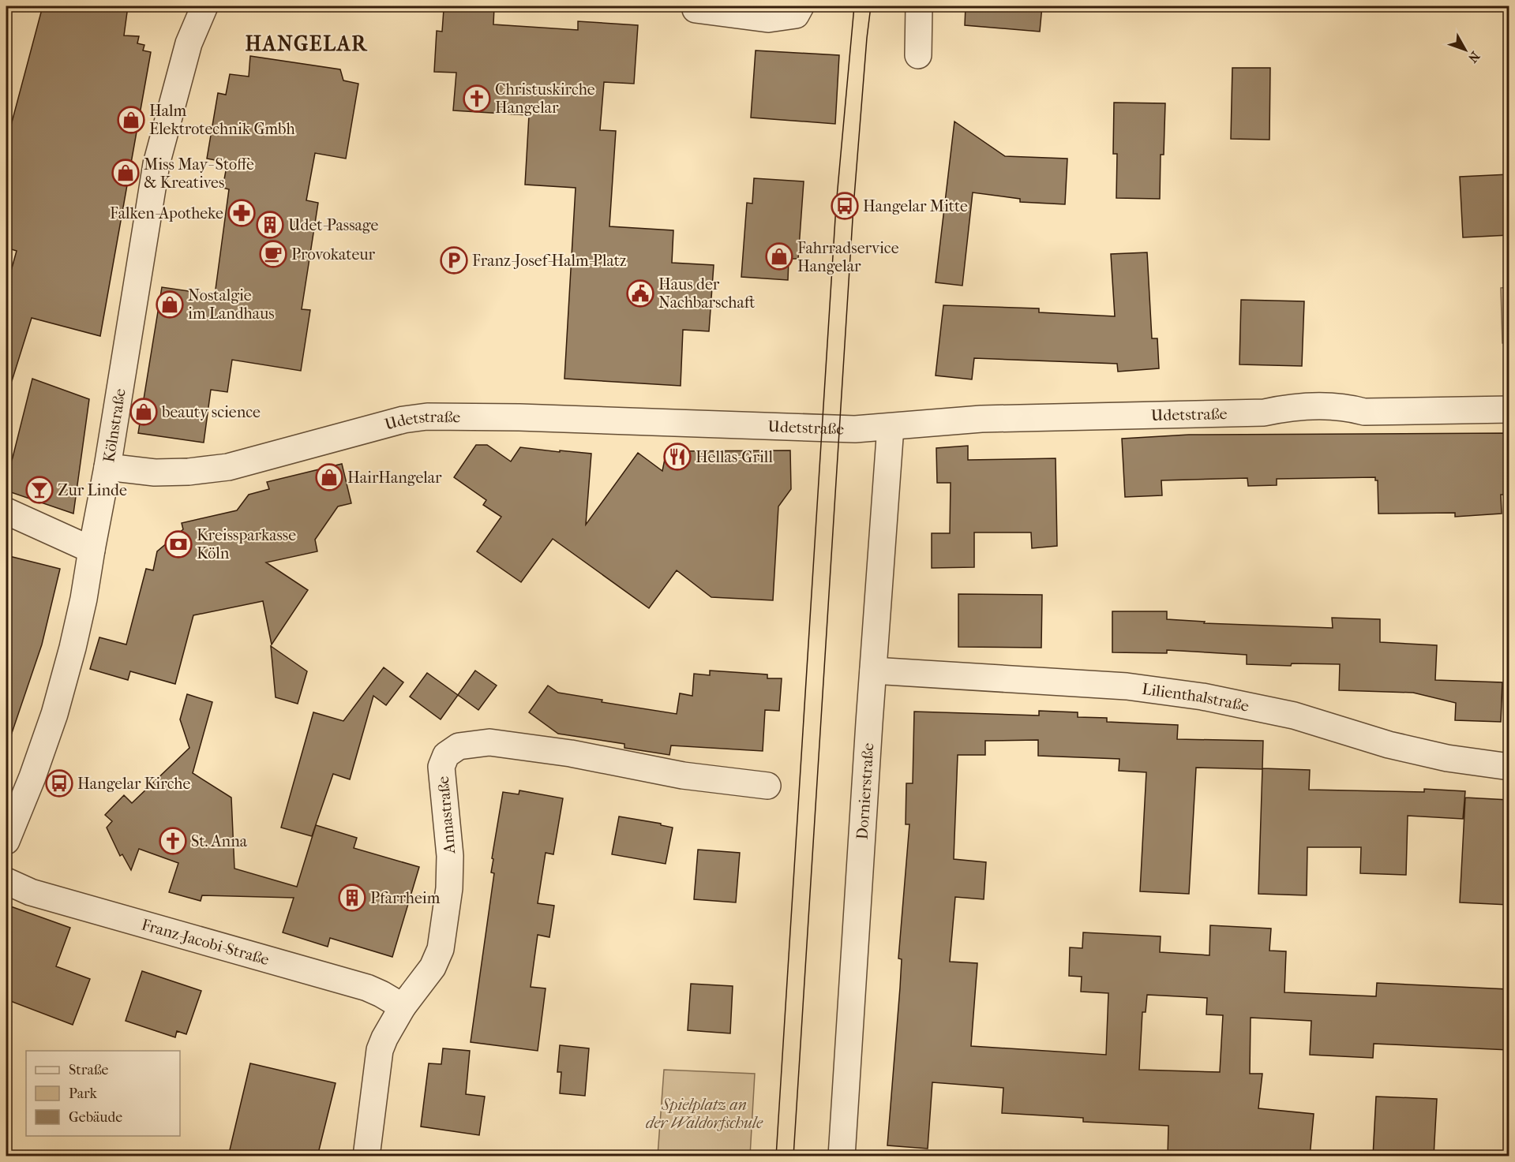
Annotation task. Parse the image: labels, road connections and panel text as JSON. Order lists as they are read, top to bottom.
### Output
{
  "streets": {
    "street": [
      "Udetstraße",
      "Kölnstraße",
      "Lilienthalstraße",
      "Dornierstraße",
      "Annastraße",
      "Franz-Jacobi-Straße"
    ]
  },
  "crossings": [
    ["Udetstraße", "Kölnstraße"],
    ["Udetstraße", "Dornierstraße"],
    ["Lilienthalstraße", "Dornierstraße"],
    ["Annastraße", "Franz-Jacobi-Straße"]
  ],
  "districts": ["HANGELAR"],
  "parks": ["Spielplatz an der Waldorfschule"],
  "places": {
    "church": ["Christuskirche Hangelar", "St. Anna"],
    "shop": [
      "Halm Elektrotechnik Gmbh",
      "Miss May- Stoffe & Kreatives",
      "Fahrradservice Hangelar",
      "Nostalgie im Landhaus",
      "beauty science",
      "HairHangelar"
    ],
    "bus stop": ["Hangelar Mitte", "Hangelar Kirche"],
    "pharmacy": ["Falken-Apotheke"],
    "building": ["Udet-Passage", "Pfarrheim"],
    "cafe": ["Provokateur"],
    "parking": ["Franz-Josef-Halm-Platz"],
    "public building": ["Haus der Nachbarschaft"],
    "restaurant": ["Hellas-Grill"],
    "bar": ["Zur Linde"],
    "bank": ["Kreissparkasse Köln"]
  },
  "legend": ["Straße", "Park", "Gebäude"],
  "north": "bottom right"
}
